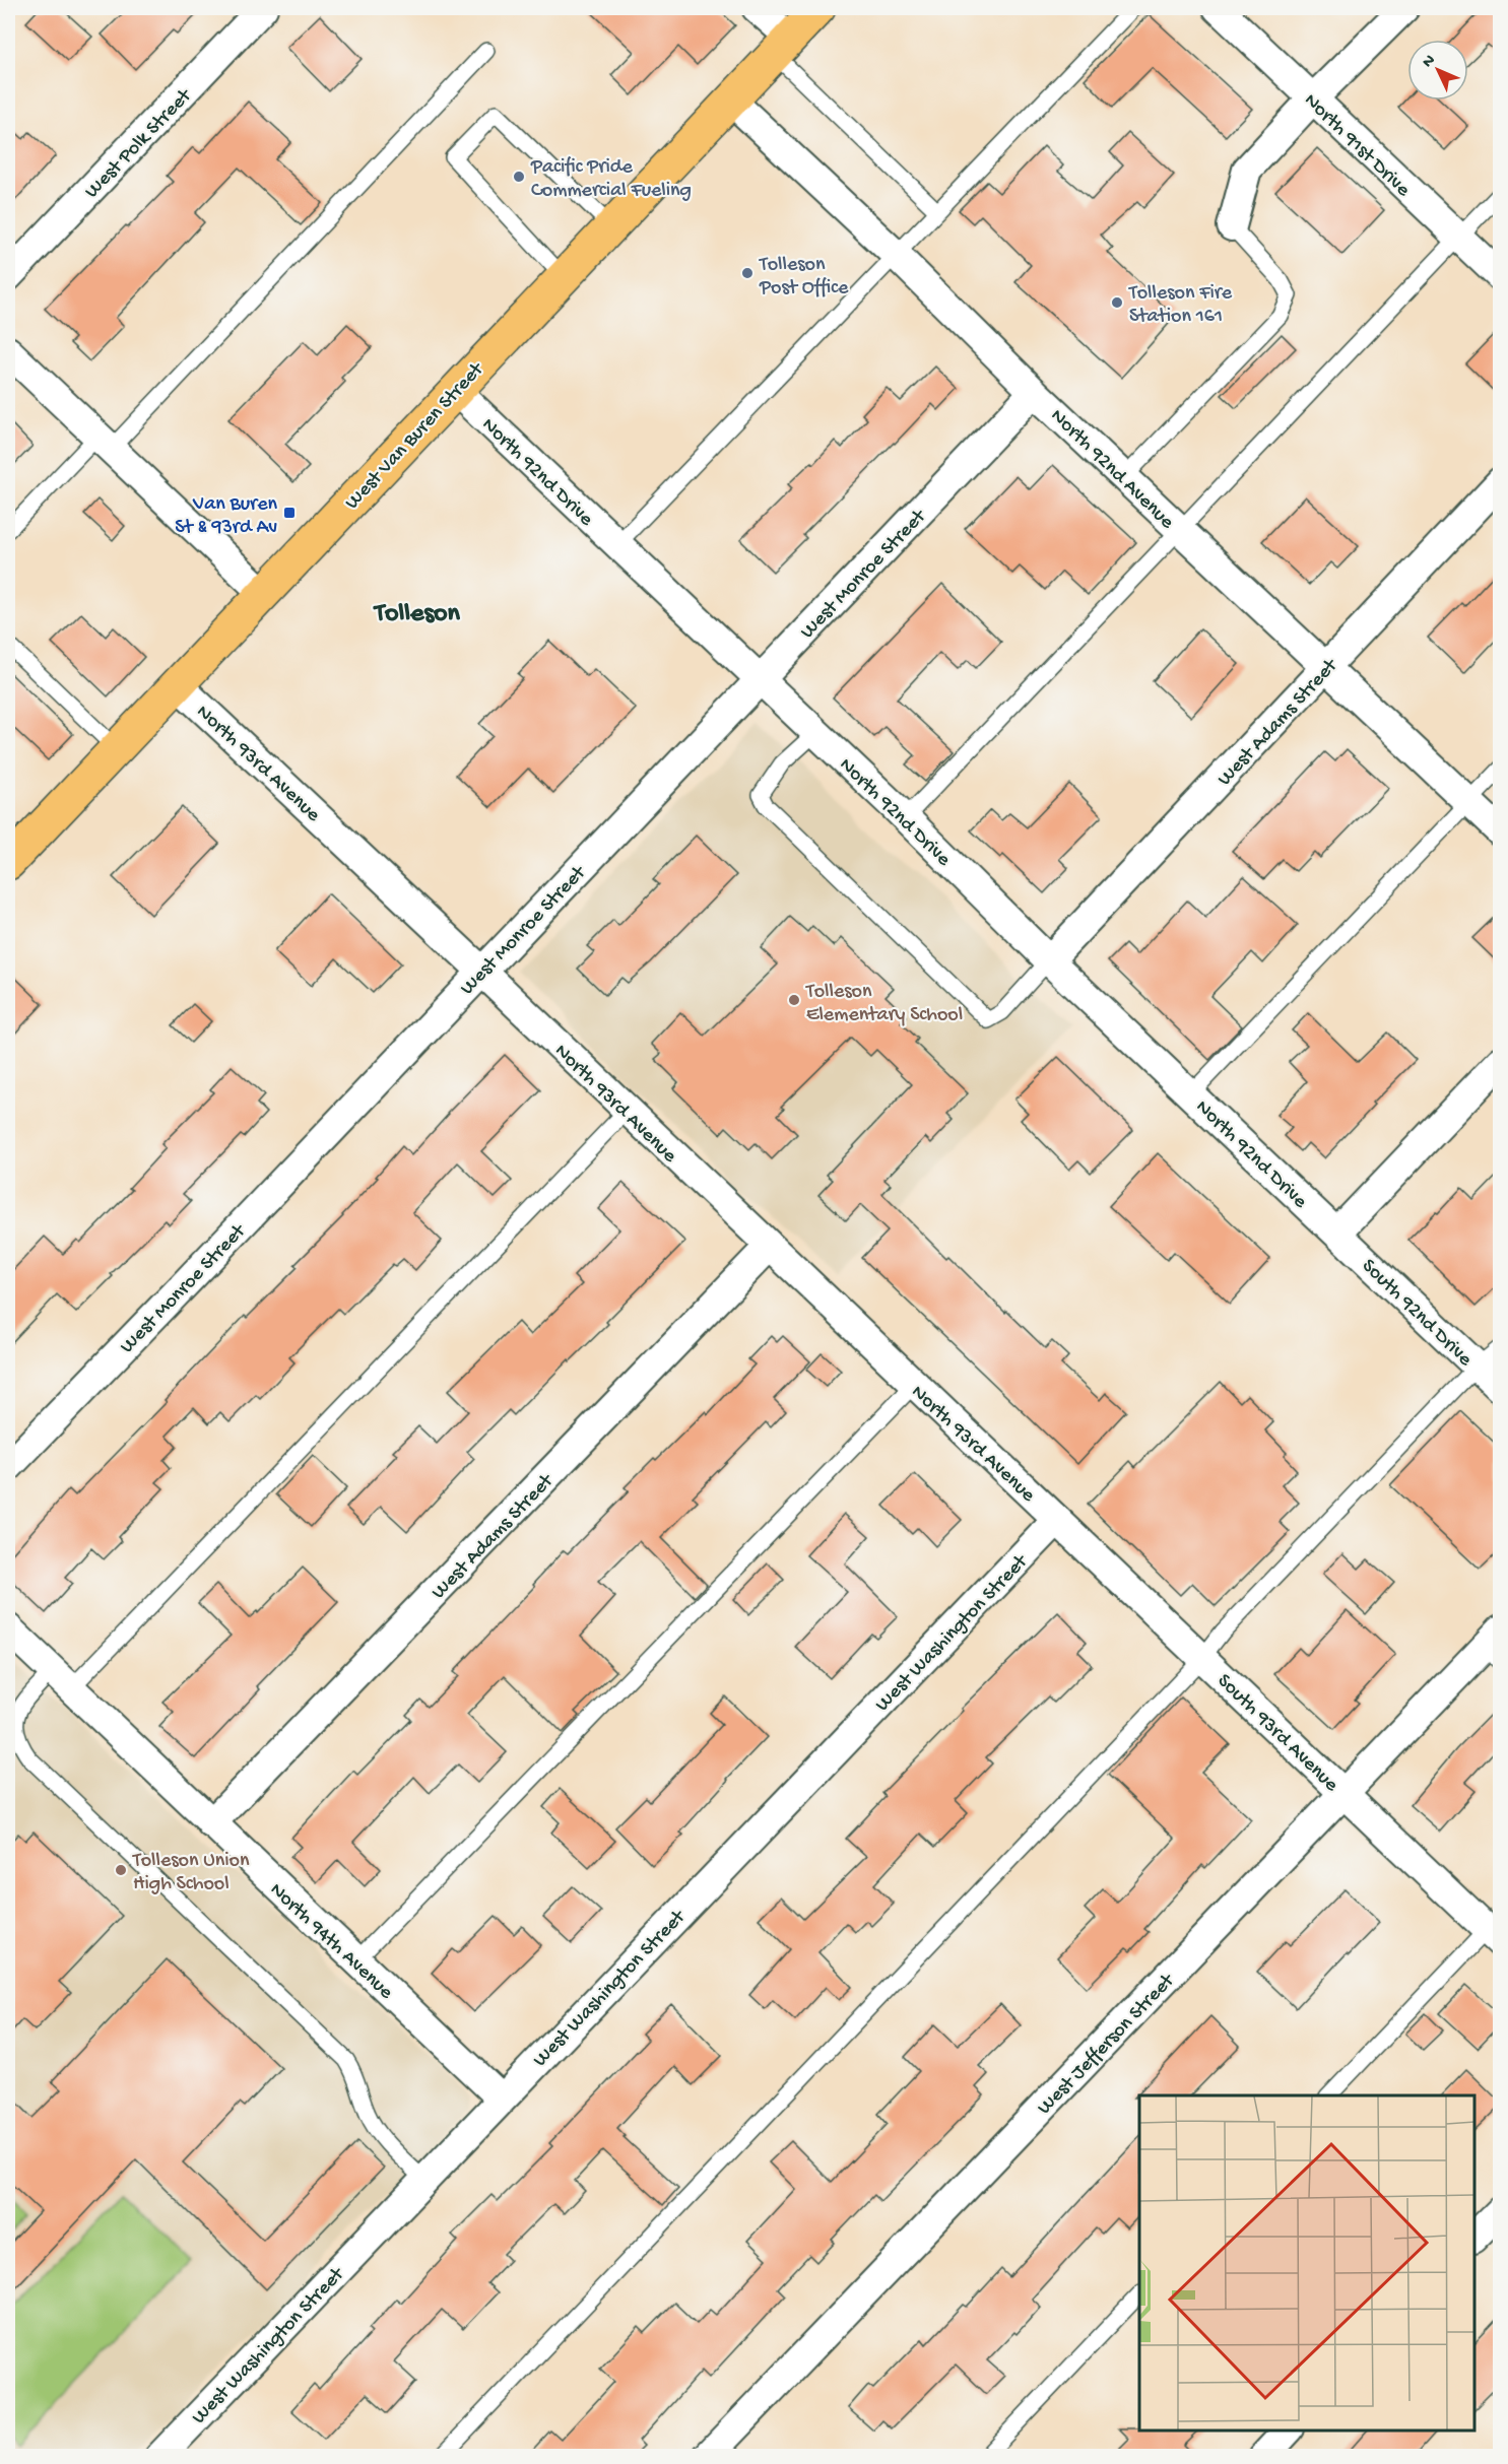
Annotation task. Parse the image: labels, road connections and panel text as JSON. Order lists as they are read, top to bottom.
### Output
{
  "streets": {
    "main road": ["West Van Buren Street"],
    "street": [
      "West Polk Street",
      "North 91st Drive",
      "North 92nd Avenue",
      "North 92nd Drive",
      "West Monroe Street",
      "West Adams Street",
      "North 93rd Avenue",
      "South 92nd Drive",
      "West Washington Street",
      "South 93rd Avenue",
      "North 94th Avenue",
      "West Jefferson Street"
    ]
  },
  "crossings": [
    ["West Van Buren Street", "North 92nd Avenue"],
    ["West Van Buren Street", "North 92nd Drive"],
    ["West Van Buren Street", "North 93rd Avenue"],
    ["North 92nd Avenue", "West Monroe Street"],
    ["North 92nd Avenue", "West Adams Street"],
    ["North 92nd Drive", "West Monroe Street"],
    ["North 92nd Drive", "West Adams Street"],
    ["North 92nd Drive", "South 92nd Drive"],
    ["West Monroe Street", "North 93rd Avenue"],
    ["West Adams Street", "North 93rd Avenue"],
    ["West Adams Street", "North 94th Avenue"],
    ["North 93rd Avenue", "West Washington Street"],
    ["North 93rd Avenue", "South 93rd Avenue"],
    ["West Washington Street", "South 93rd Avenue"],
    ["West Washington Street", "North 94th Avenue"],
    ["South 93rd Avenue", "West Jefferson Street"]
  ],
  "districts": ["Tolleson"],
  "places": {
    "other": [
      "Pacific Pride Commercial Fueling",
      "Tolleson Post Office",
      "Tolleson Fire Station 161",
      "Tolleson Elementary School",
      "Tolleson Union High School"
    ],
    "transit": ["Van Buren St & 93rd Av"]
  },
  "north": "top left"
}
